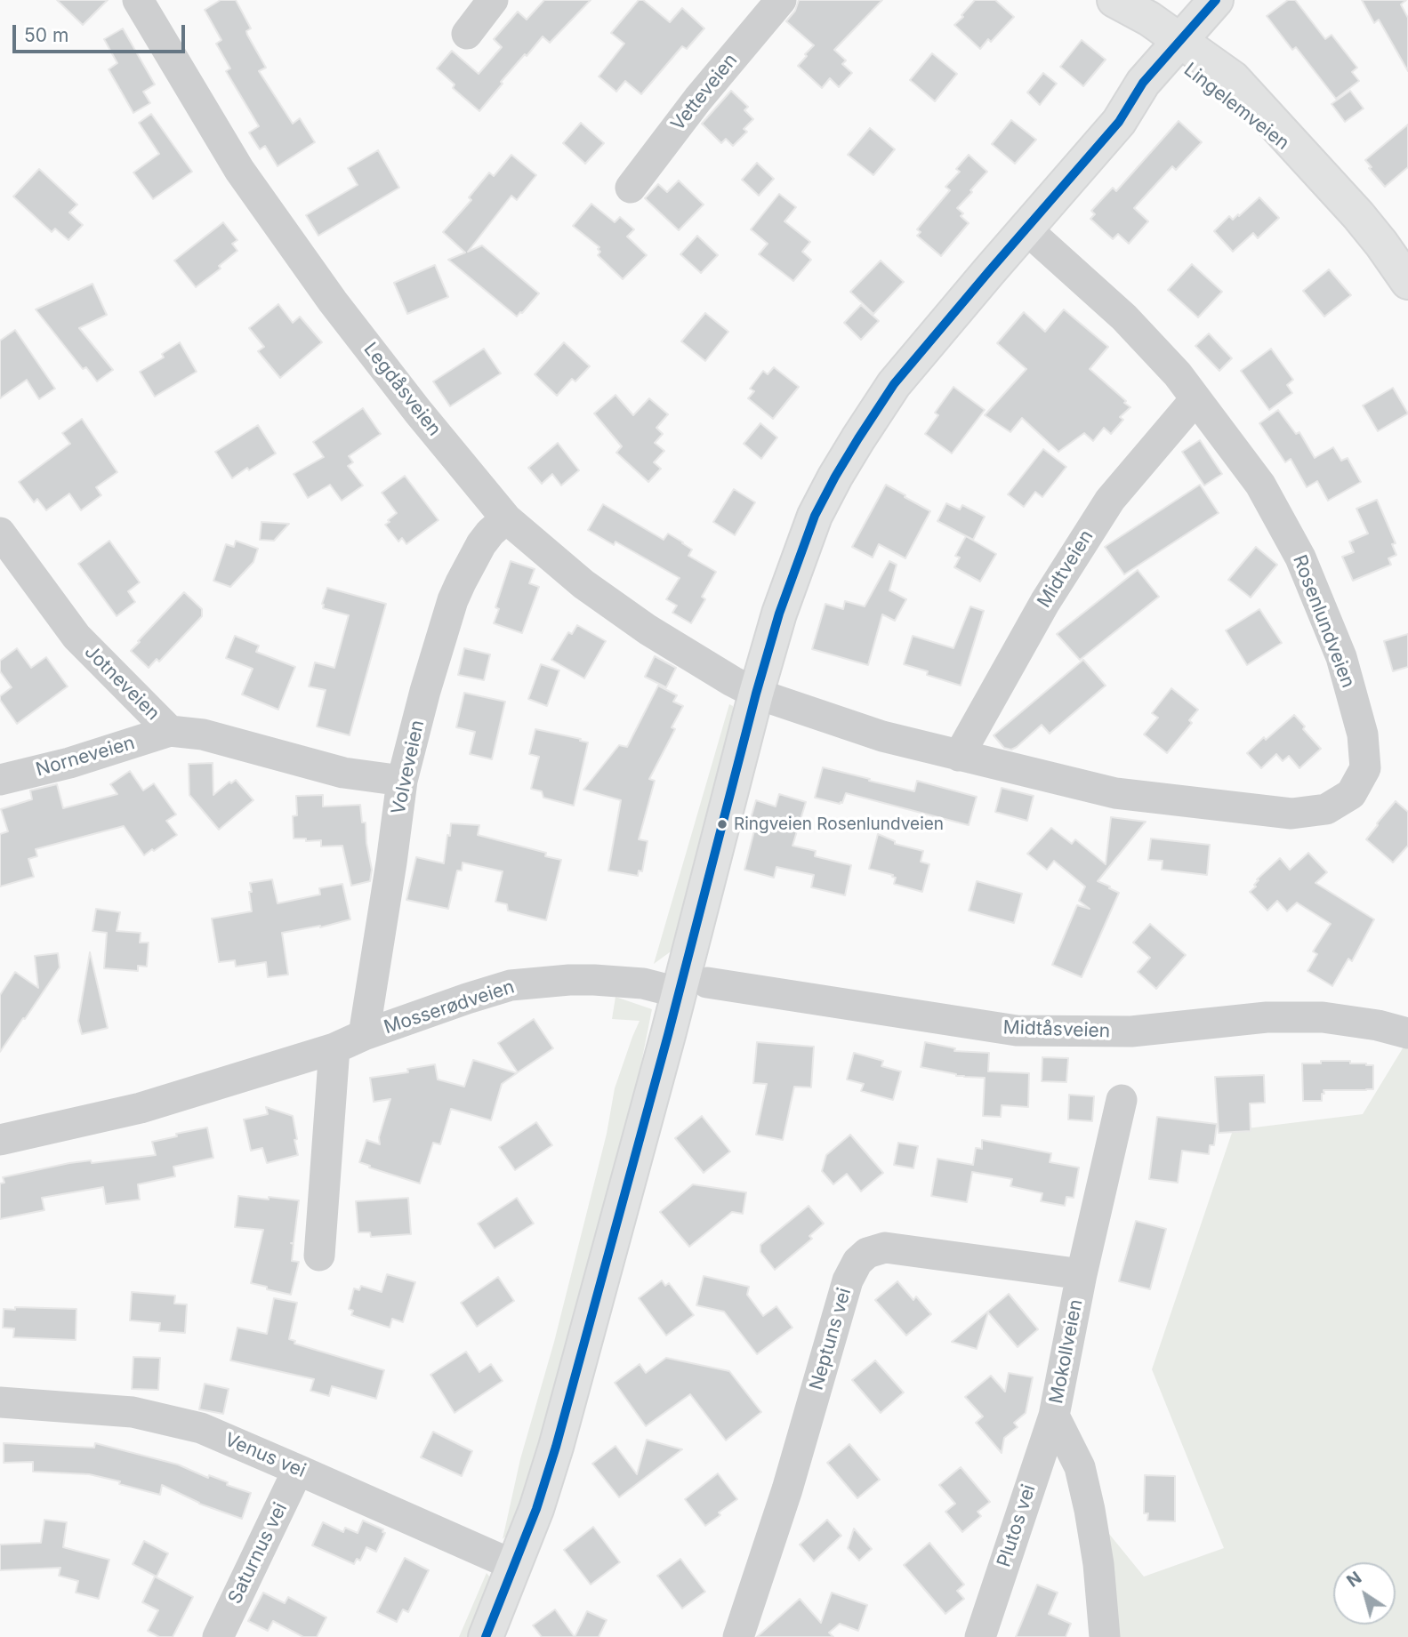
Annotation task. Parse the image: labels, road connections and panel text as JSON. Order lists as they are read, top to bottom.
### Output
{
  "streets": {
    "main road": ["Lingelemveien"],
    "street": [
      "Vetteveien",
      "Legdåsveien",
      "Midtveien",
      "Rosenlundveien",
      "Jotneveien",
      "Norneveien",
      "Volveveien",
      "Mosserødveien",
      "Midtåsveien",
      "Neptuns vei",
      "Mokollveien",
      "Venus vei",
      "Plutos vei",
      "Saturnus vei"
    ]
  },
  "crossings": [
    ["Legdåsveien", "Rosenlundveien"],
    ["Legdåsveien", "Volveveien"],
    ["Midtveien", "Rosenlundveien"],
    ["Jotneveien", "Norneveien"],
    ["Jotneveien", "Volveveien"],
    ["Volveveien", "Mosserødveien"],
    ["Mosserødveien", "Midtåsveien"],
    ["Neptuns vei", "Mokollveien"],
    ["Mokollveien", "Plutos vei"],
    ["Venus vei", "Saturnus vei"]
  ],
  "places": ["Ringveien Rosenlundveien"],
  "scale_bar": "50 m",
  "north": "top left"
}
